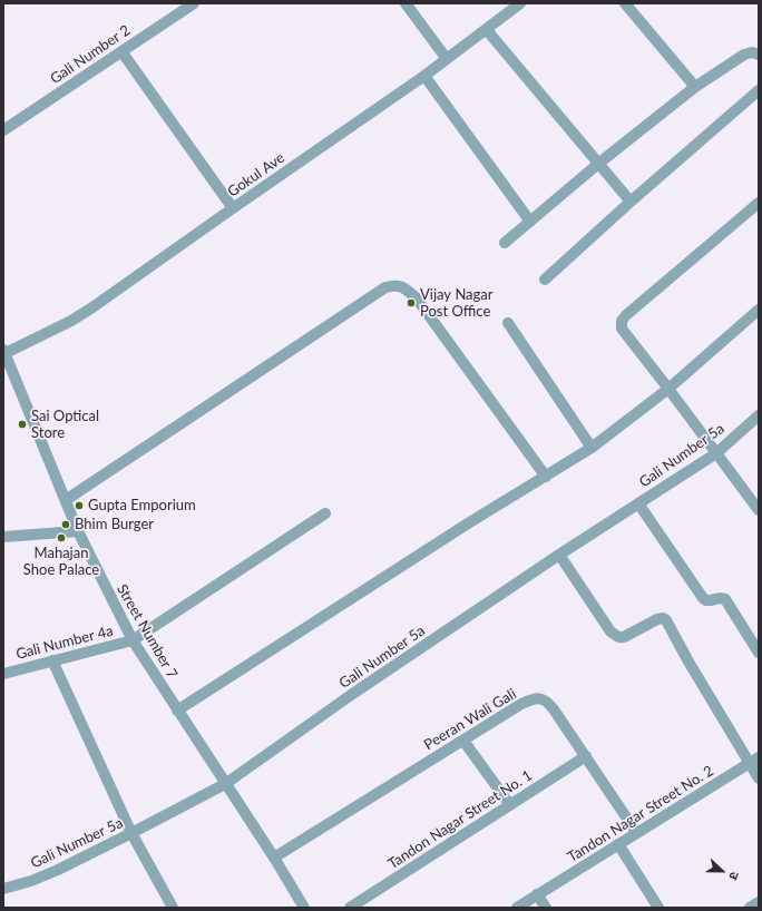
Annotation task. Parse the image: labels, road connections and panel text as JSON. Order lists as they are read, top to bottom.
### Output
{
  "streets": {
    "street": [
      "Gali Number 2",
      "Gokul Ave",
      "Gali Number 5a",
      "Street Number 7",
      "Gali Number 4a",
      "Peeran Wali Gali",
      "Tandon Nagar Street No. 2",
      "Tandon Nagar Street No. 1"
    ]
  },
  "crossings": [
    ["Gokul Ave", "Street Number 7"],
    ["Gali Number 5a", "Street Number 7"],
    ["Street Number 7", "Gali Number 4a"],
    ["Street Number 7", "Peeran Wali Gali"],
    ["Peeran Wali Gali", "Tandon Nagar Street No. 2"],
    ["Peeran Wali Gali", "Tandon Nagar Street No. 1"]
  ],
  "places": [
    "Vijay Nagar Post Office",
    "Sai Optical Store",
    "Gupta Emporium",
    "Bhim Burger",
    "Mahajan Shoe Palace"
  ],
  "north": "right"
}
